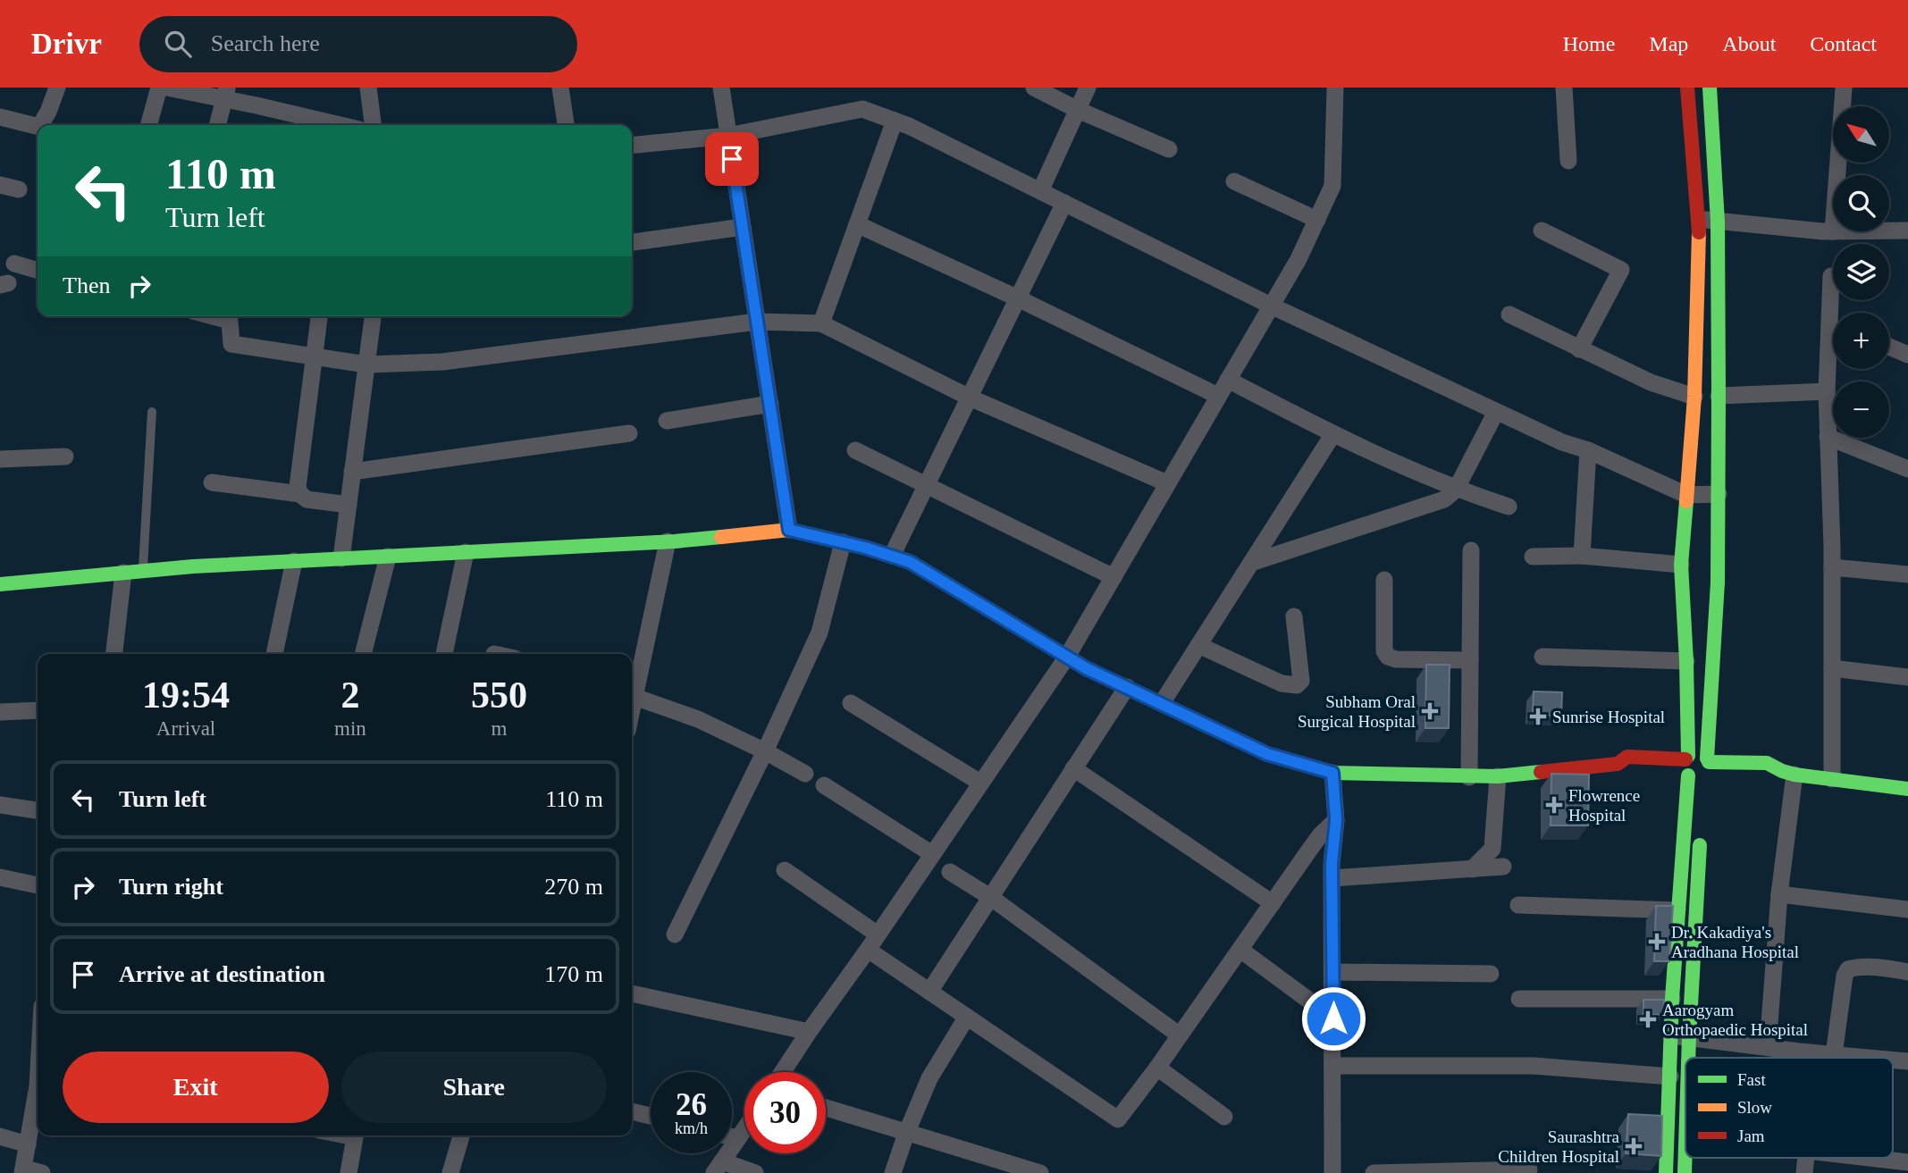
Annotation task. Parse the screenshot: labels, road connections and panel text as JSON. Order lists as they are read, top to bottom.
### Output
{
  "places": {
    "health": [
      "Subham Oral Surgical Hospital",
      "Sunrise Hospital",
      "Flowrence Hospital",
      "Dr. Kakadiya's Aradhana Hospital",
      "Aarogyam Orthopaedic Hospital",
      "Saurashtra Children Hospital"
    ]
  },
  "legend": ["Fast", "Slow", "Jam"],
  "north": "top left",
  "page": {
    "header": "Drivr",
    "search": "Search here",
    "nav": [
      "Home",
      "Map",
      "About",
      "Contact"
    ],
    "map_buttons": ["+", "−"],
    "turn": ["110 m", "Turn left"],
    "then": "Then",
    "eta": [
      "19:54",
      "Arrival",
      "2",
      "min",
      "550",
      "m"
    ],
    "list": [
      {
        "name": "Turn left",
        "value": "110 m"
      },
      {
        "name": "Turn right",
        "value": "270 m"
      },
      {
        "name": "Arrive at destination",
        "value": "170 m"
      }
    ],
    "buttons": ["Exit", "Share"],
    "speed": "26 km/h",
    "limit": "30"
  }
}
